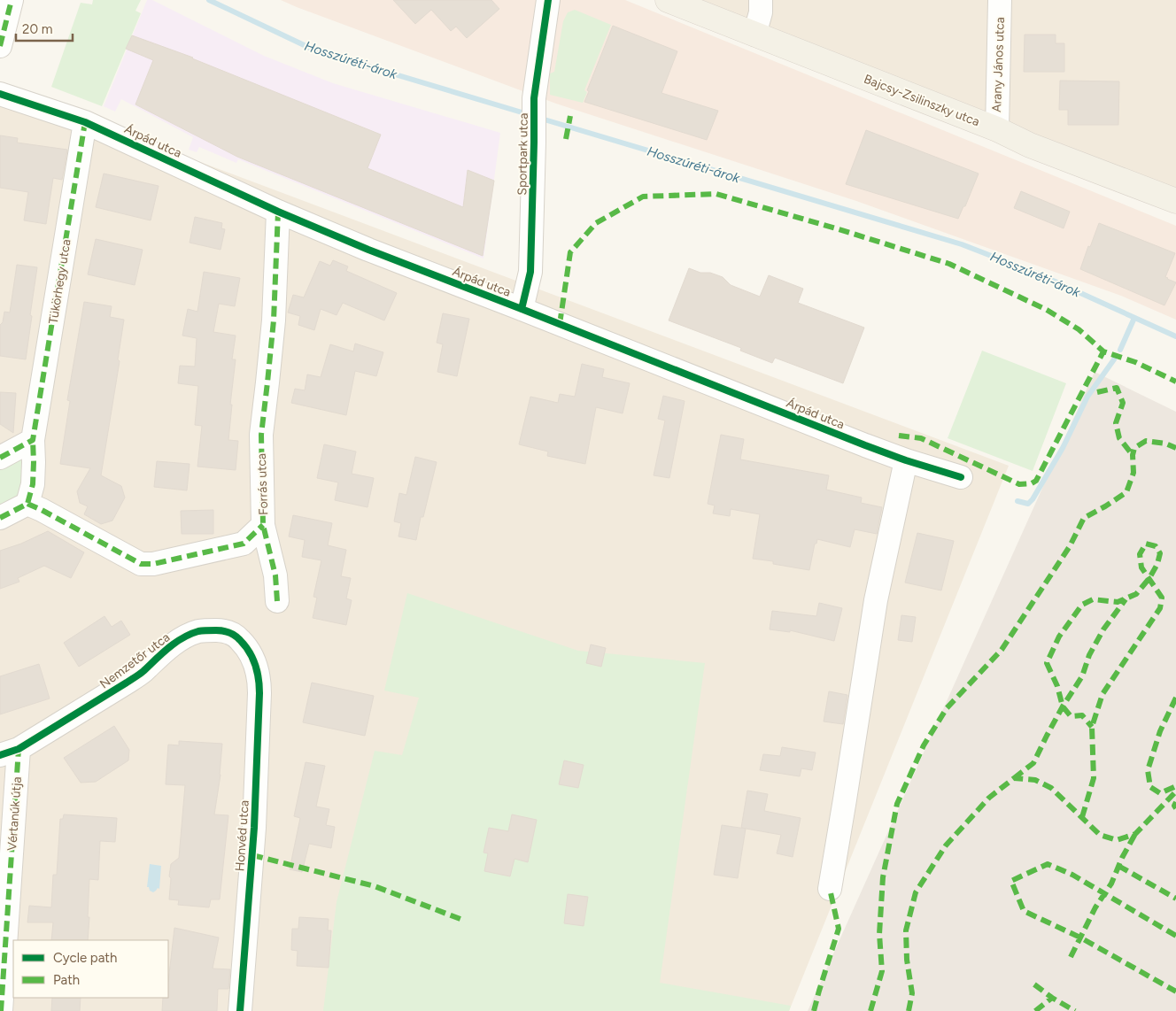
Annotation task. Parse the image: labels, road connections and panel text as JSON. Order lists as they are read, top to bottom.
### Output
{
  "streets": {
    "main road": ["Bajcsy-Zsilinszky utca"],
    "street": [
      "Arany János utca",
      "Árpád utca",
      "Sportpark utca",
      "Tükörhegy utca",
      "Forrás utca",
      "Nemzetőr utca",
      "Vértanúk útja",
      "Honvéd utca"
    ]
  },
  "crossings": [
    ["Arany János utca", "Bajcsy-Zsilinszky utca"],
    ["Árpád utca", "Sportpark utca"],
    ["Árpád utca", "Tükörhegy utca"],
    ["Árpád utca", "Forrás utca"],
    ["Tükörhegy utca", "Forrás utca"],
    ["Nemzetőr utca", "Vértanúk útja"],
    ["Nemzetőr utca", "Honvéd utca"]
  ],
  "water": ["Hosszúréti-árok"],
  "legend": ["Cycle path", "Path"],
  "scale_bar": "20 m"
}
